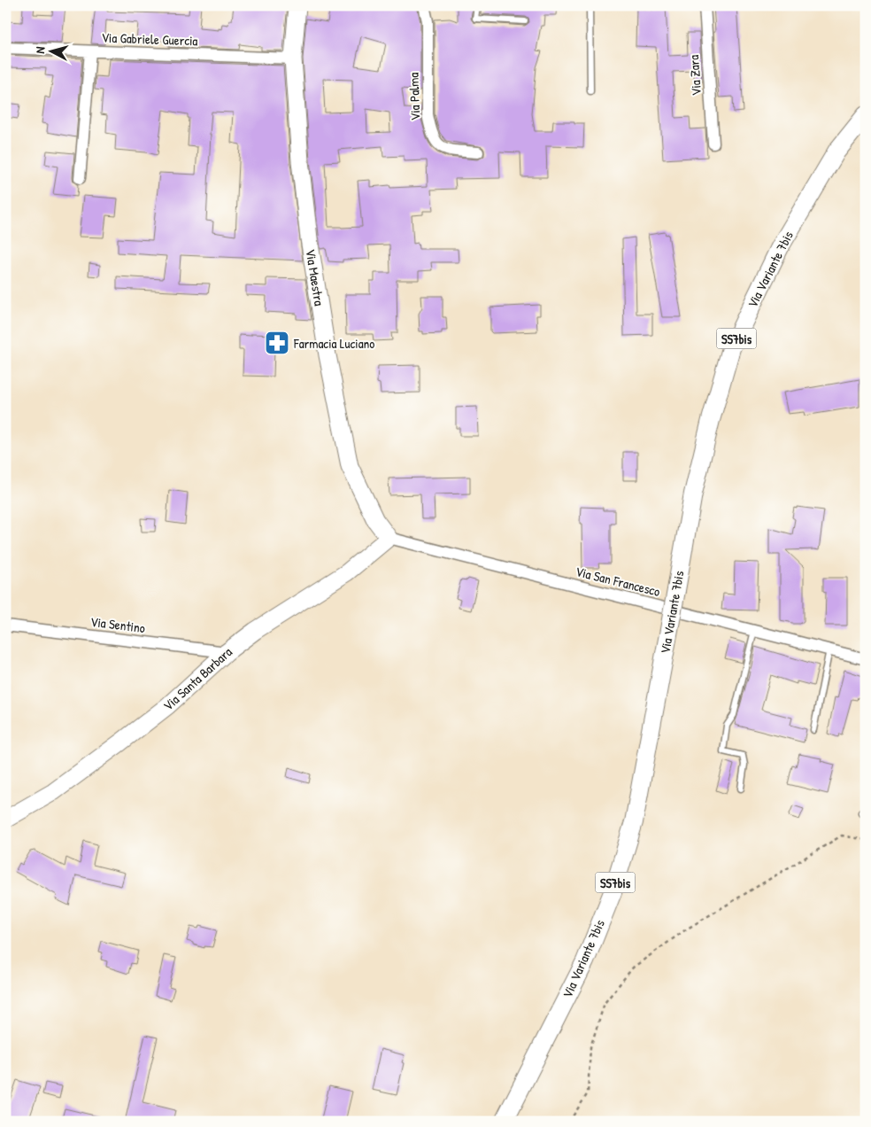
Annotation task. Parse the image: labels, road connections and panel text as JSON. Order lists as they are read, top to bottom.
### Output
{
  "streets": {
    "main road": ["Via Variante 7bis", "SS7bis"],
    "street": [
      "Via Gabriele Guercia",
      "Via Zara",
      "Via Palma",
      "Via Maestra",
      "Via San Francesco",
      "Via Sentino",
      "Via Santa Barbara"
    ]
  },
  "crossings": [
    ["Via Gabriele Guercia", "Via Maestra"],
    ["Via Maestra", "Via San Francesco"],
    ["Via Maestra", "Via Santa Barbara"],
    ["Via San Francesco", "Via Santa Barbara"],
    ["Via Sentino", "Via Santa Barbara"]
  ],
  "places": {
    "pharmacy": ["Farmacia Luciano"]
  },
  "north": "left"
}
